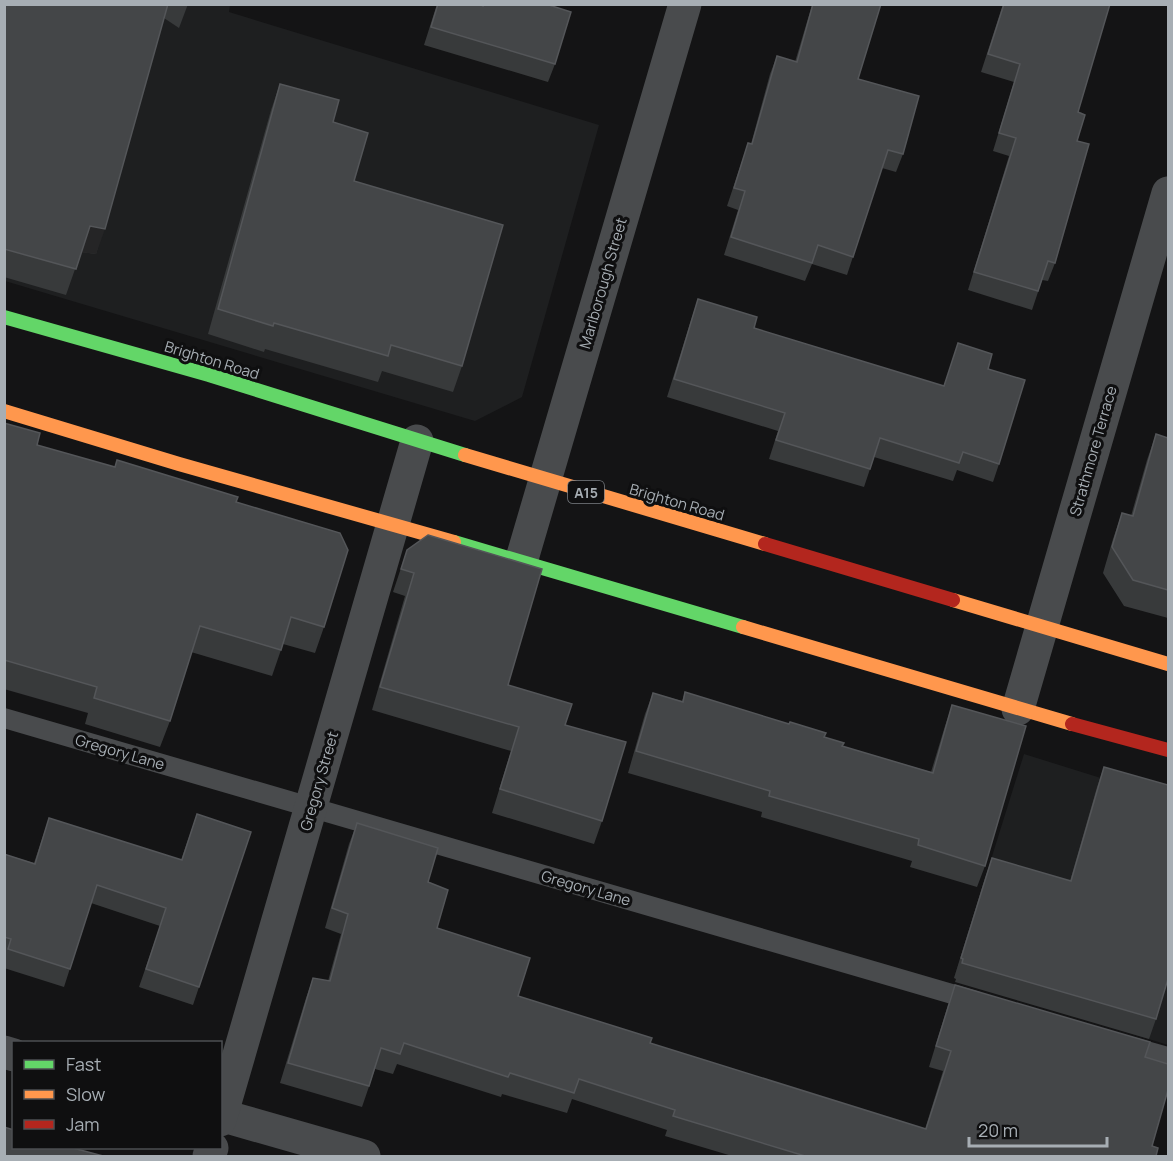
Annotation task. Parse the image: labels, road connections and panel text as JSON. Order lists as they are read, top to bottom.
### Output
{
  "streets": {
    "main road": ["Brighton Road", "A15"],
    "street": ["Marlborough Street", "Strathmore Terrace", "Gregory Street"],
    "lane": ["Gregory Lane"]
  },
  "crossings": [
    ["Marlborough Street", "Brighton Road"],
    ["Brighton Road", "Strathmore Terrace"],
    ["Brighton Road", "Gregory Street"],
    ["Gregory Lane", "Gregory Street"]
  ],
  "legend": ["Fast", "Slow", "Jam"],
  "scale_bar": "20 m"
}
